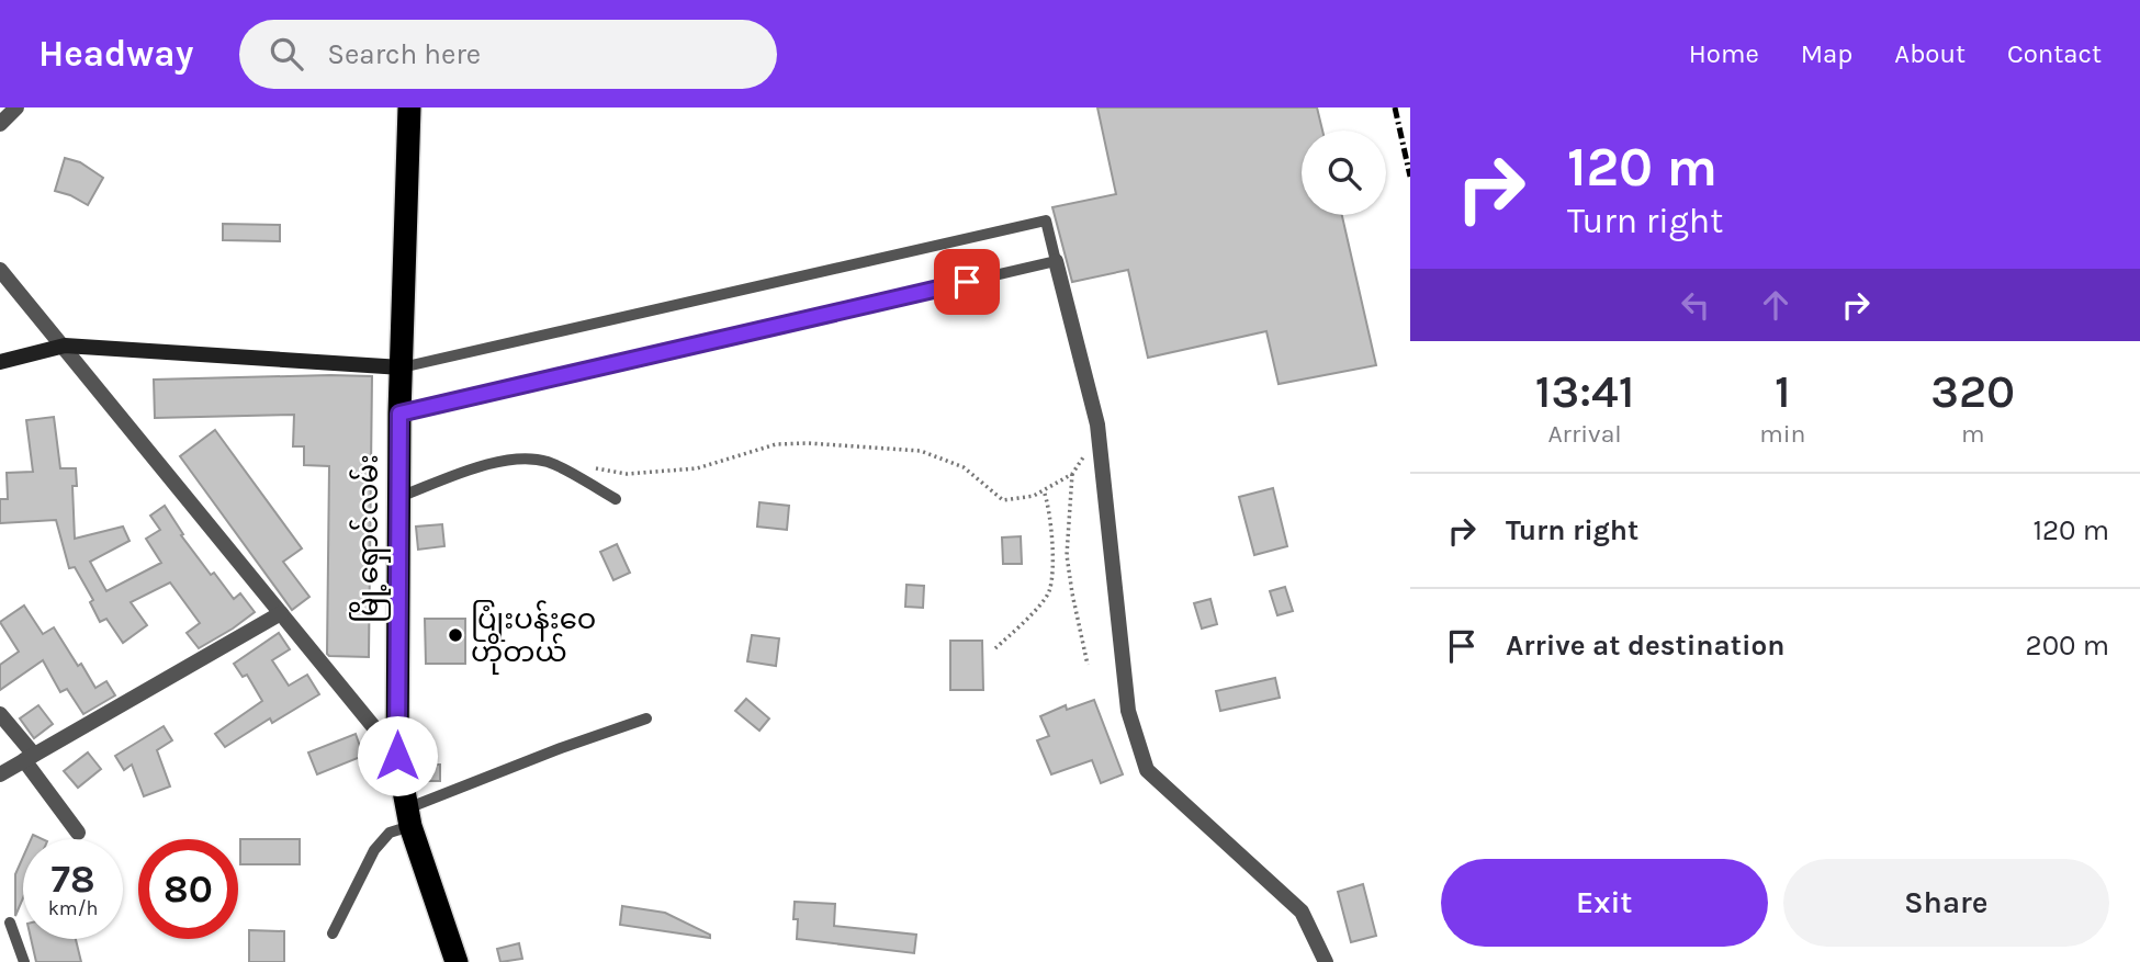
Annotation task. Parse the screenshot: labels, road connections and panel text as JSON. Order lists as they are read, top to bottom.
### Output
{
  "streets": {
    "highway": ["မြို့ရှောင်လမ်း"]
  },
  "places": ["ပြုံးပန်းဝေ ဟိုတယ်"],
  "page": {
    "header": "Headway",
    "search": "Search here",
    "nav": [
      "Home",
      "Map",
      "About",
      "Contact"
    ],
    "turn": ["120 m", "Turn right"],
    "eta": [
      "13:41",
      "Arrival",
      "1",
      "min",
      "320",
      "m"
    ],
    "list": [
      {
        "name": "Turn right",
        "value": "120 m"
      },
      {
        "name": "Arrive at destination",
        "value": "200 m"
      }
    ],
    "speed": "78 km/h",
    "limit": "80",
    "buttons": ["Exit", "Share"]
  }
}
